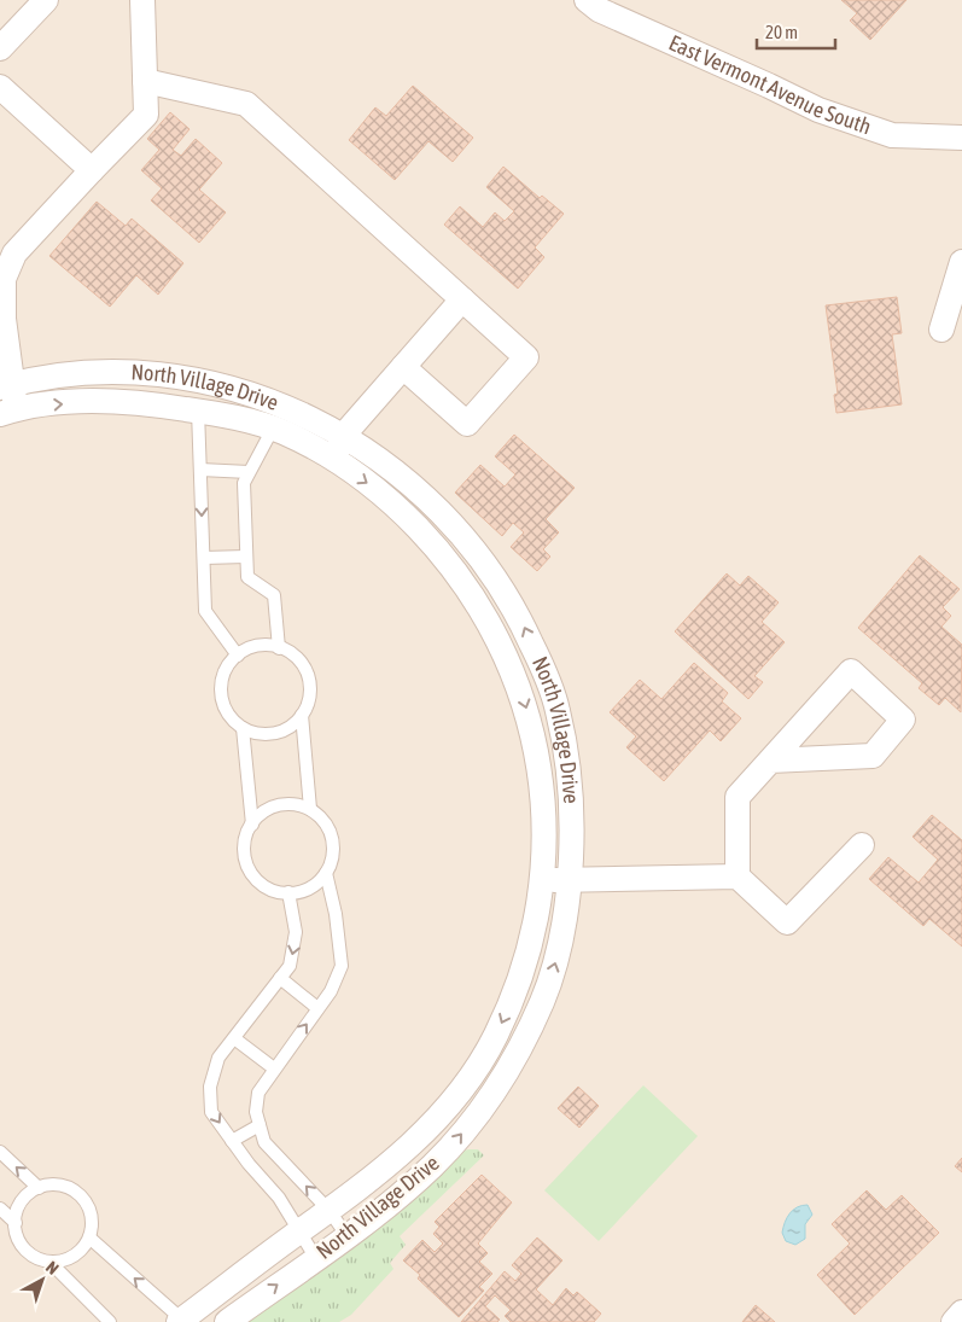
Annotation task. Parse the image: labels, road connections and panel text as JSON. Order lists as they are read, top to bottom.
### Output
{
  "streets": {
    "street": ["East Vermont Avenue South", "North Village Drive"]
  },
  "scale_bar": "20 m",
  "north": "top right"
}
